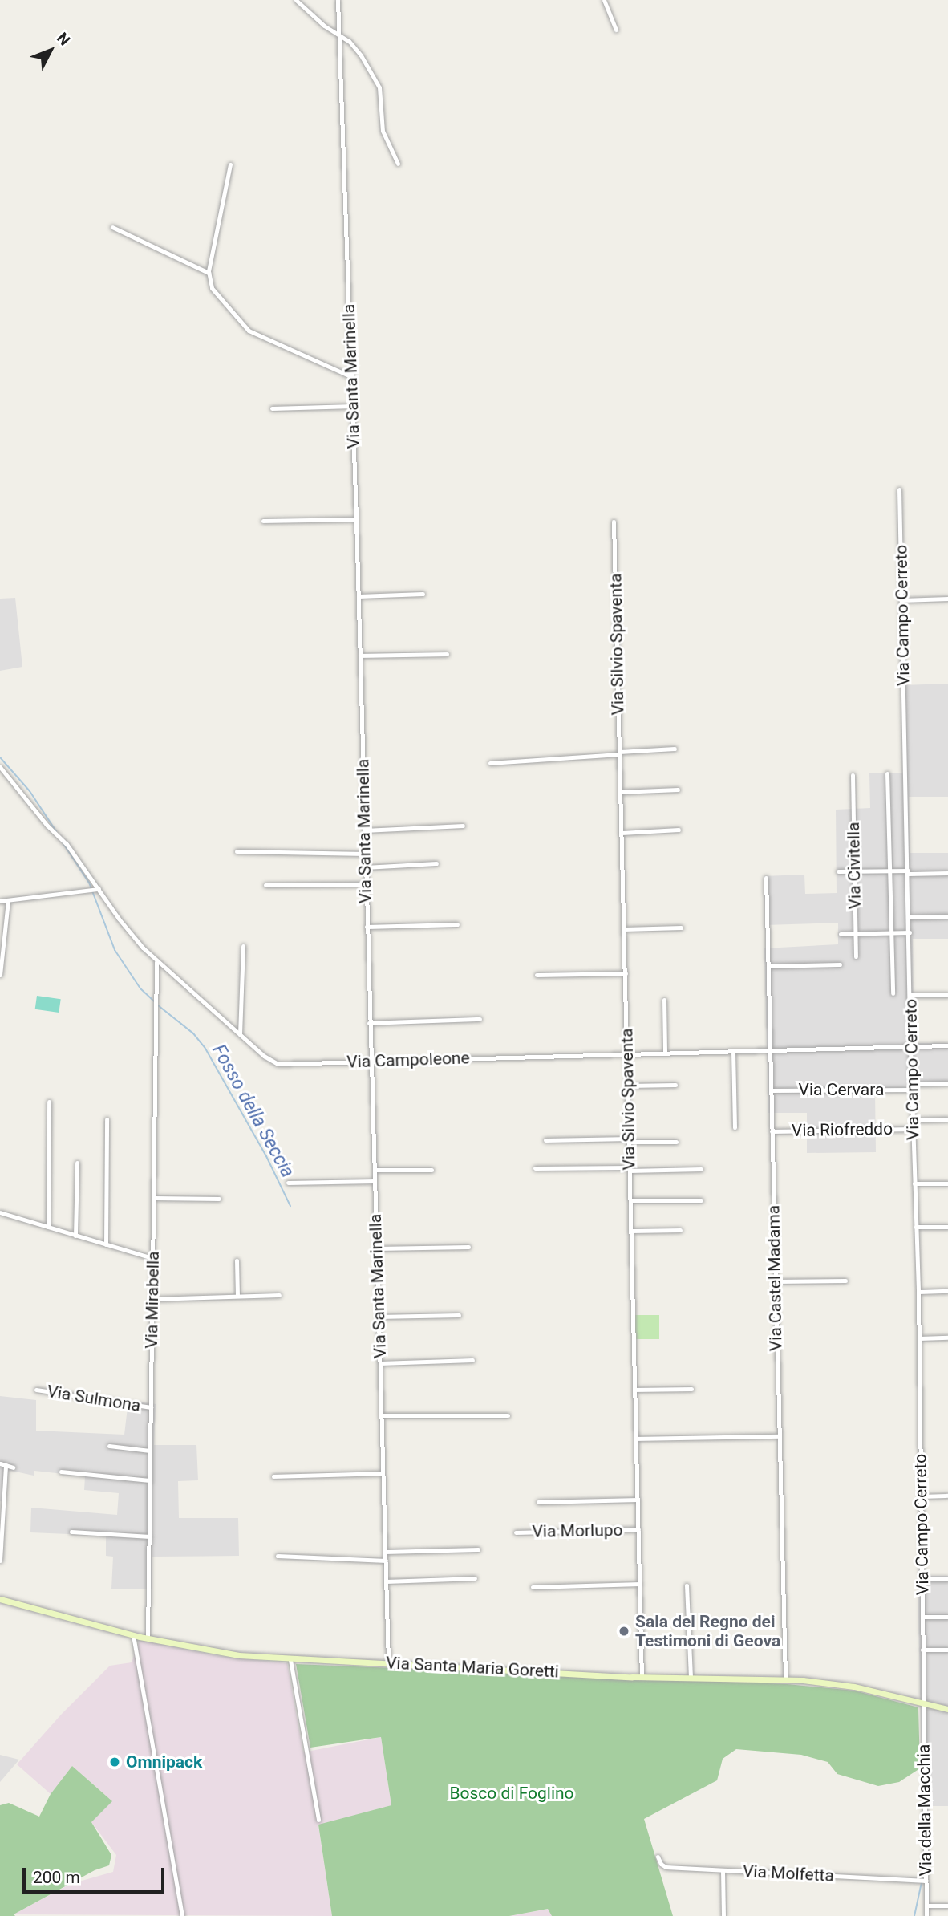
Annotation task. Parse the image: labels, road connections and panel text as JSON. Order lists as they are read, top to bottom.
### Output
{
  "streets": {
    "main road": ["Via Santa Maria Goretti"],
    "street": [
      "Via Santa Marinella",
      "Via Campo Cerreto",
      "Via Silvio Spaventa",
      "Via Civitella",
      "Via Campoleone",
      "Via Cervara",
      "Via Riofreddo",
      "Via Castel Madama",
      "Via Mirabella",
      "Via Sulmona",
      "Via Morlupo",
      "Via della Macchia",
      "Via Molfetta"
    ]
  },
  "crossings": [
    ["Via Santa Marinella", "Via Campoleone"],
    ["Via Santa Marinella", "Via Santa Maria Goretti"],
    ["Via Campo Cerreto", "Via Campoleone"],
    ["Via Campo Cerreto", "Via Cervara"],
    ["Via Campo Cerreto", "Via Riofreddo"],
    ["Via Campo Cerreto", "Via Santa Maria Goretti"],
    ["Via Campo Cerreto", "Via della Macchia"],
    ["Via Silvio Spaventa", "Via Campoleone"],
    ["Via Silvio Spaventa", "Via Morlupo"],
    ["Via Silvio Spaventa", "Via Santa Maria Goretti"],
    ["Via Campoleone", "Via Castel Madama"],
    ["Via Campoleone", "Via Mirabella"],
    ["Via Cervara", "Via Castel Madama"],
    ["Via Riofreddo", "Via Castel Madama"],
    ["Via Castel Madama", "Via Santa Maria Goretti"],
    ["Via Mirabella", "Via Sulmona"],
    ["Via Mirabella", "Via Santa Maria Goretti"],
    ["Via Santa Maria Goretti", "Via della Macchia"],
    ["Via della Macchia", "Via Molfetta"]
  ],
  "water": ["Fosso della Seccia"],
  "parks": ["Bosco di Foglino"],
  "places": ["Sala del Regno dei Testimoni di Geova", "Omnipack"],
  "scale_bar": "200 m",
  "north": "top right"
}
